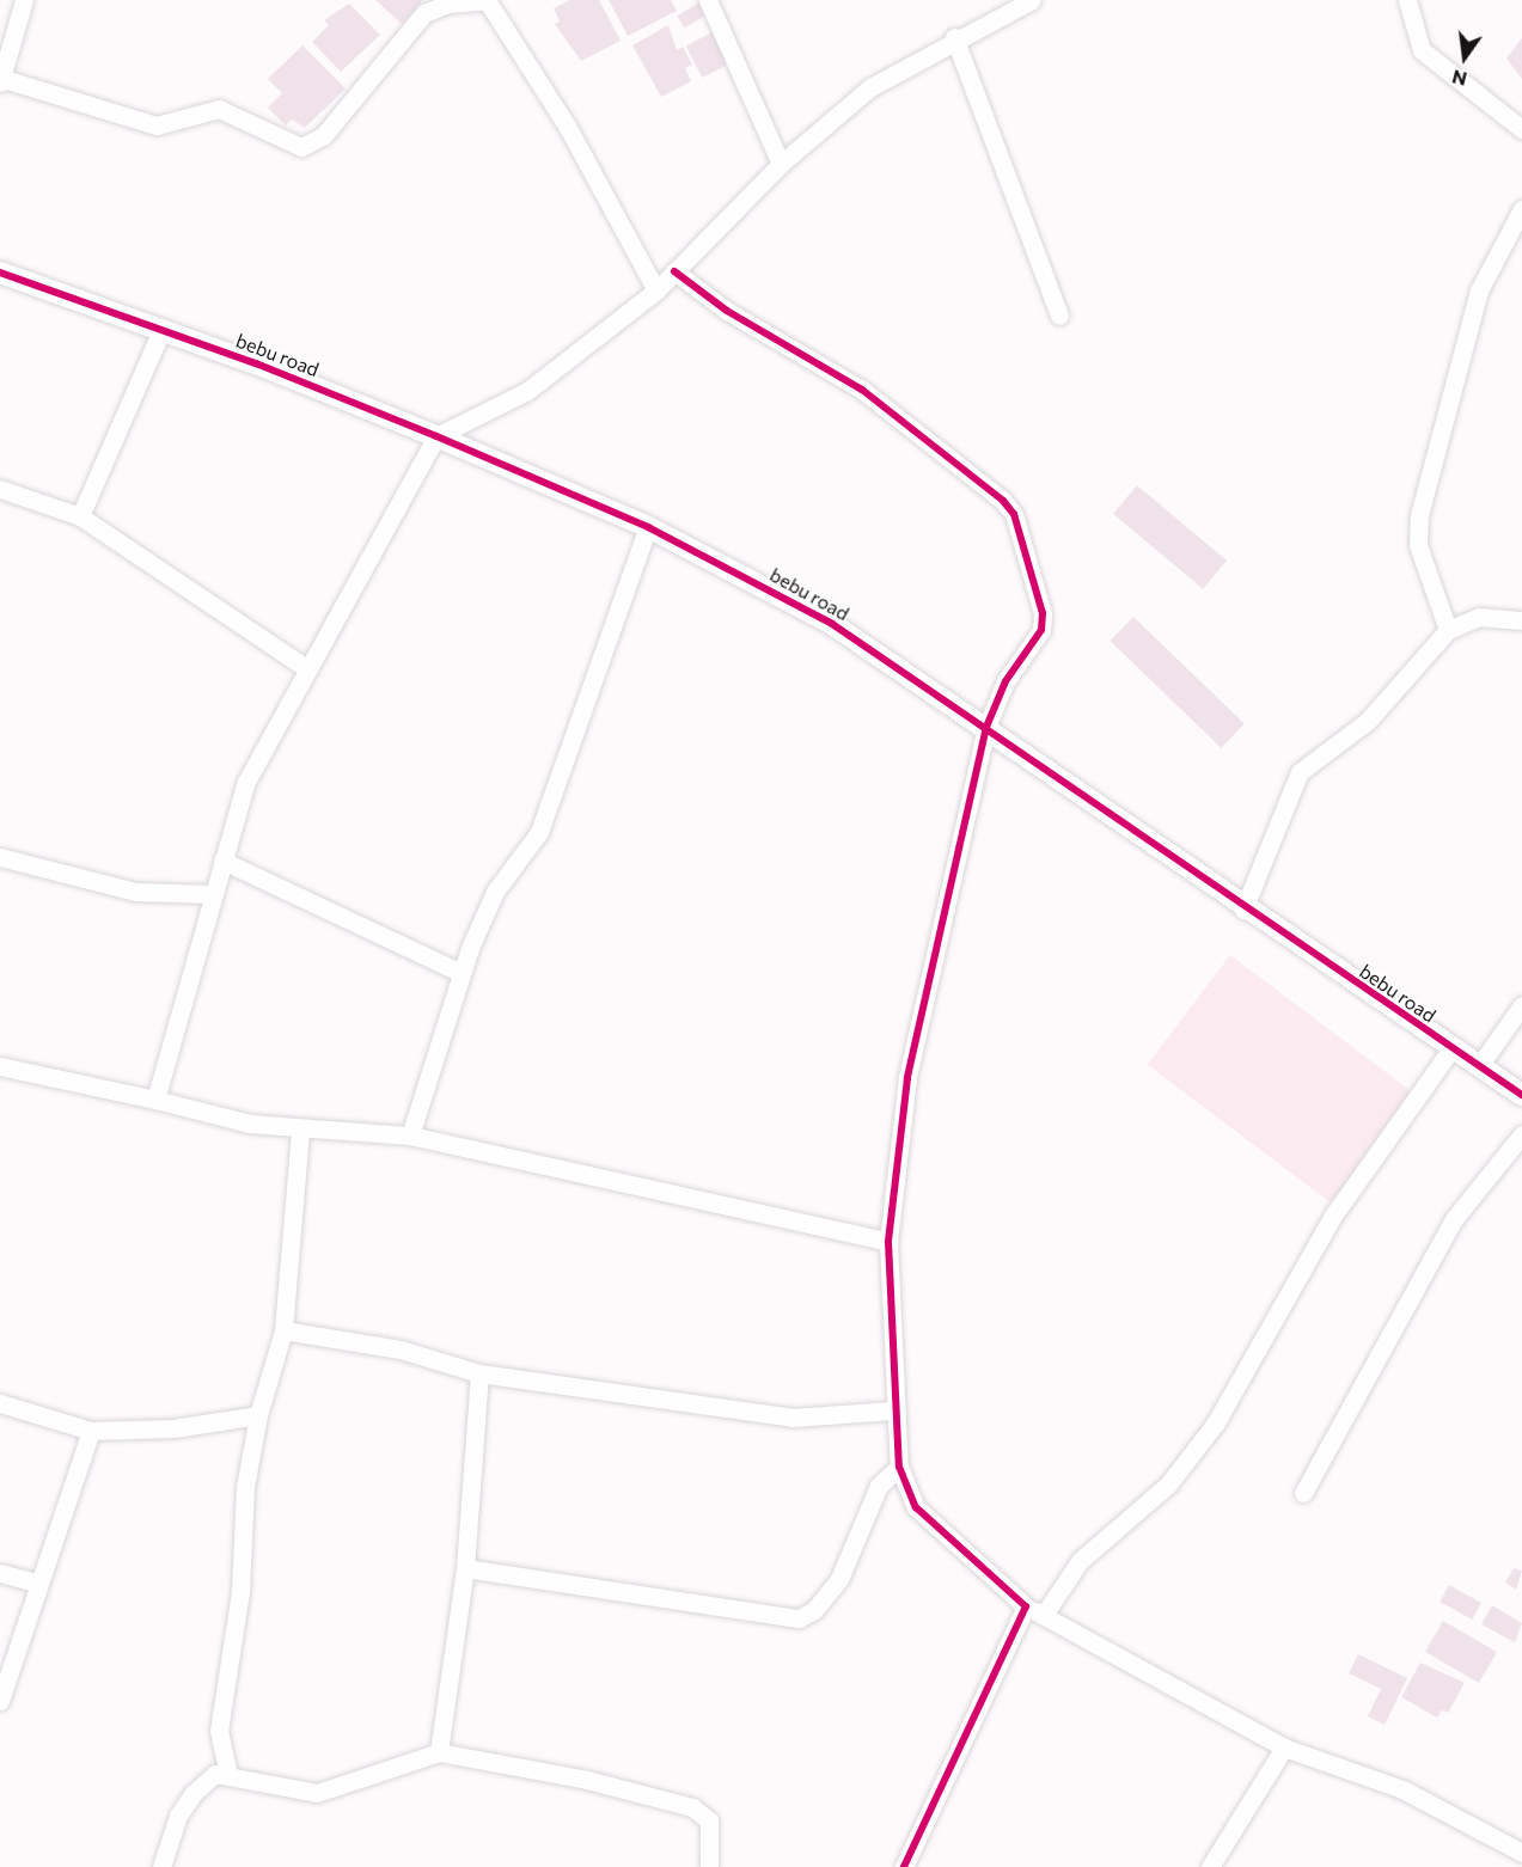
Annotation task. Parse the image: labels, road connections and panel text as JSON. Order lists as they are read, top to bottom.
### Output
{
  "streets": {
    "street": ["bebu road"]
  },
  "north": "bottom"
}
